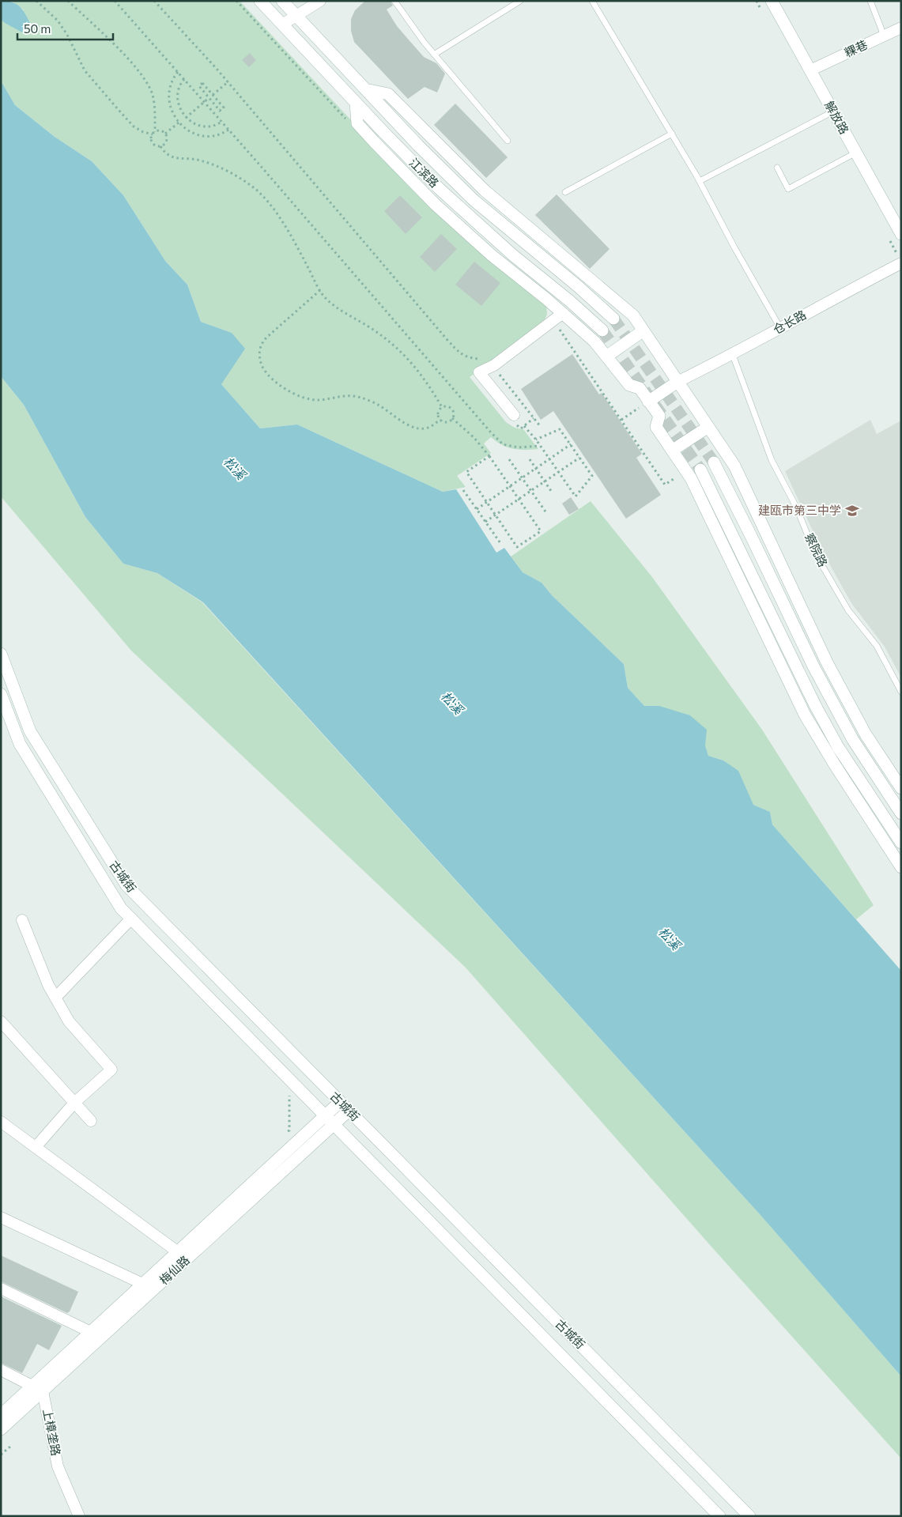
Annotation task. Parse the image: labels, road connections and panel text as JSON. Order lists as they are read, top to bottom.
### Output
{
  "streets": {
    "main road": [
      "解放路",
      "江滨路",
      "古城街",
      "梅仙路"
    ],
    "street": ["粿巷", "仓长路", "上樟垄路"],
    "lane": ["察院路"]
  },
  "crossings": [
    ["粿巷", "解放路"],
    ["仓长路", "察院路"],
    ["古城街", "梅仙路"],
    ["梅仙路", "上樟垄路"]
  ],
  "water": ["松溪"],
  "places": {
    "school or university": ["建瓯市第三中学"]
  },
  "scale_bar": "50 m"
}
